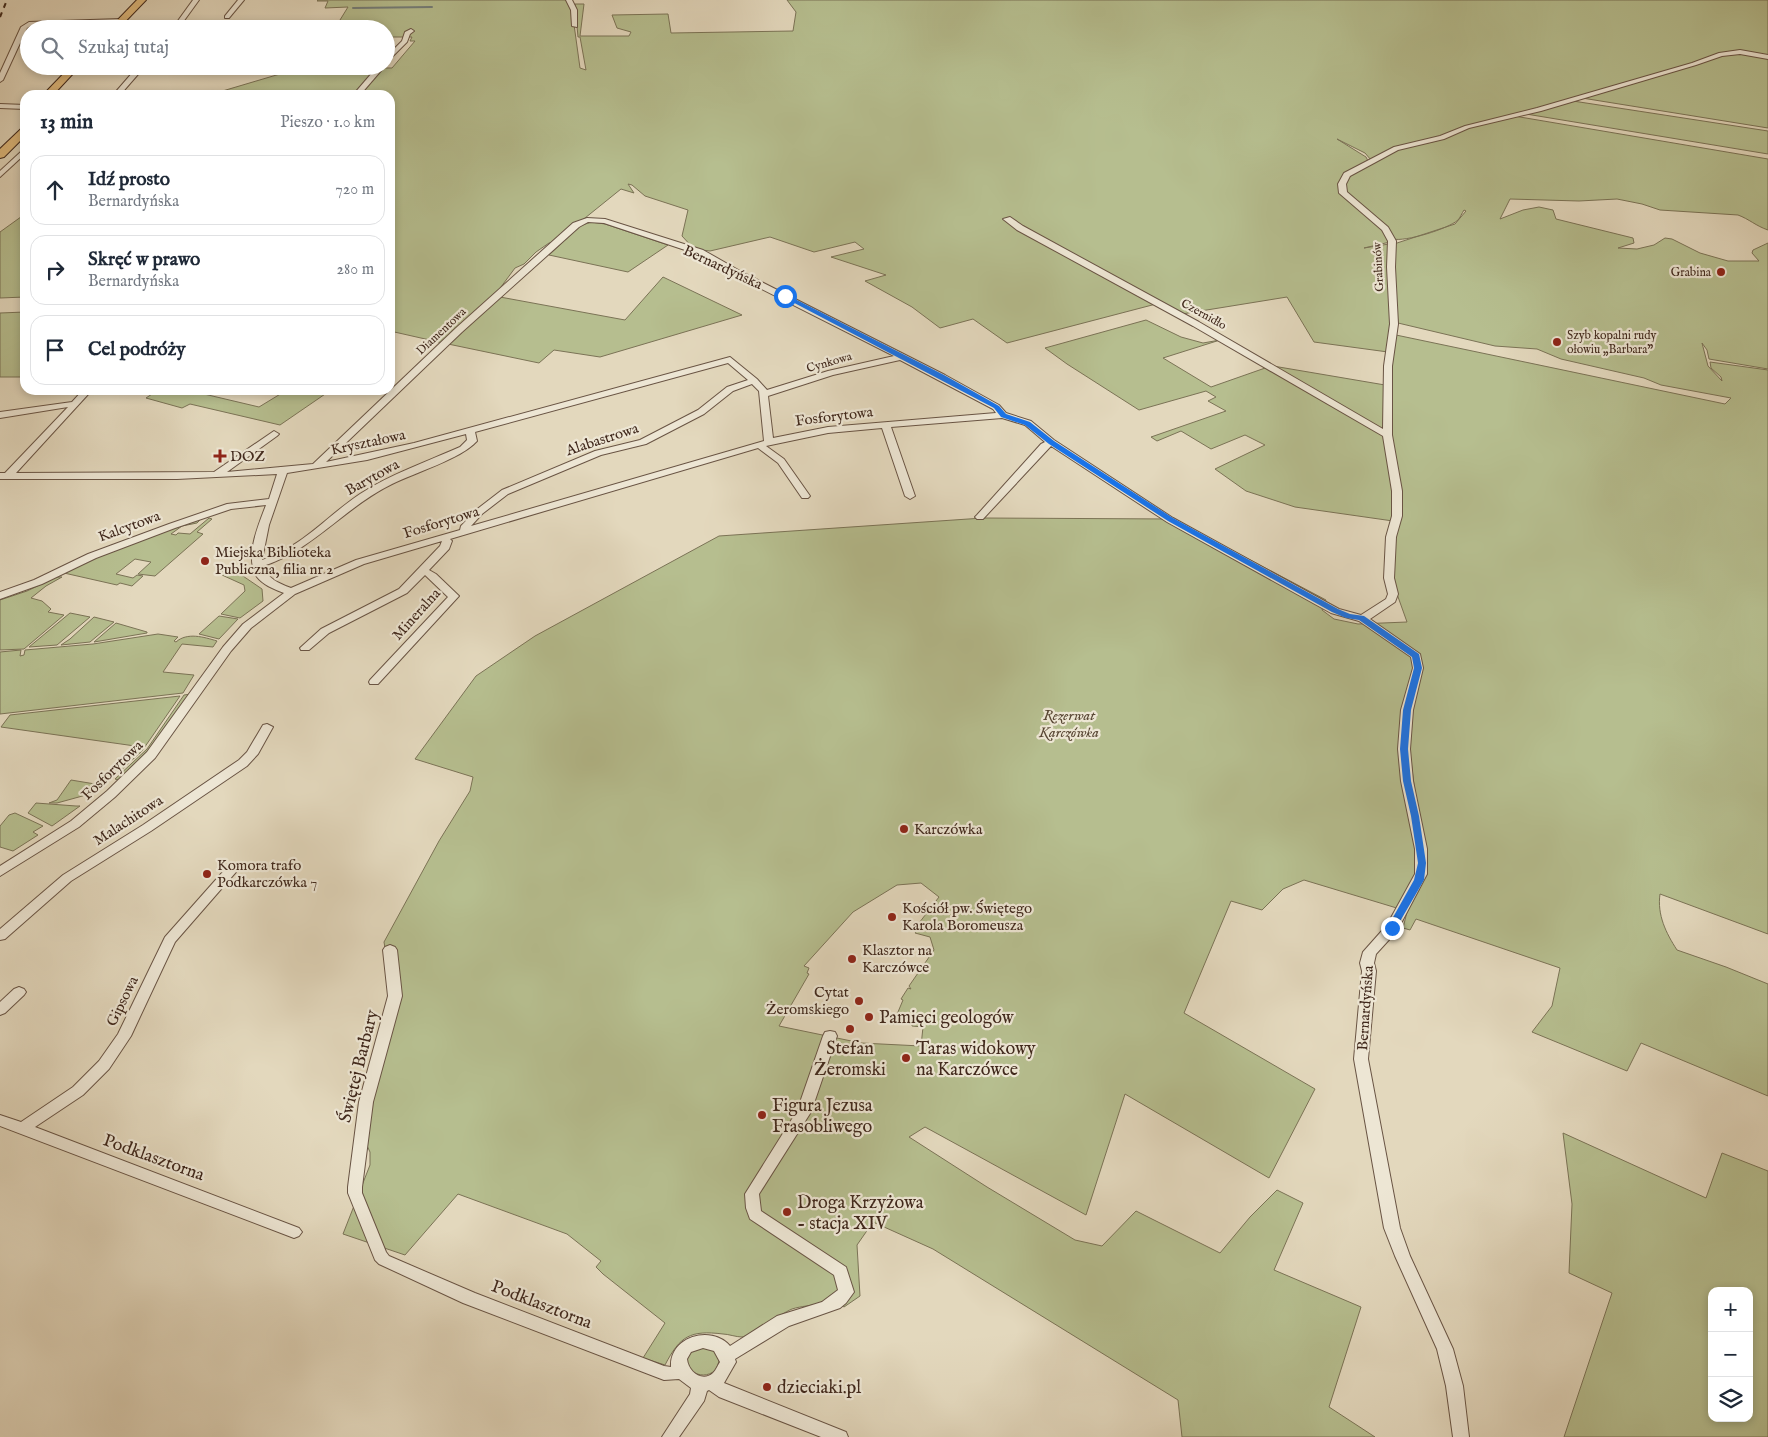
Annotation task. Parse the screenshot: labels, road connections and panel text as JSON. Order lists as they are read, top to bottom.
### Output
{
  "streets": {
    "street": [
      "Bernardyńska",
      "Grabinów",
      "Czernidło",
      "Diamentowa",
      "Cynkowa",
      "Fosforytowa",
      "Alabastrowa",
      "Kryształowa",
      "Barytowa",
      "Kalcytowa",
      "Mineralna",
      "Malachitowa",
      "Gipsowa",
      "Świętej Barbary",
      "Podklasztorna"
    ]
  },
  "crossings": [
    ["Bernardyńska", "Grabinów"],
    ["Bernardyńska", "Diamentowa"],
    ["Bernardyńska", "Cynkowa"],
    ["Bernardyńska", "Fosforytowa"],
    ["Grabinów", "Czernidło"],
    ["Diamentowa", "Kryształowa"],
    ["Fosforytowa", "Alabastrowa"],
    ["Alabastrowa", "Kryształowa"],
    ["Kryształowa", "Barytowa"],
    ["Gipsowa", "Podklasztorna"],
    ["Świętej Barbary", "Podklasztorna"]
  ],
  "parks": ["Rezerwat Karczówka"],
  "places": {
    "other": [
      "Grabina",
      "Szyb kopalni rudy ołowiu „Barbara”",
      "Miejska Biblioteka Publiczna, filia nr 2",
      "Karczówka",
      "Komora trafo Podkarczówka 7",
      "Kościół pw. Świętego Karola Boromeusza",
      "Klasztor na Karczówce",
      "Cytat Żeromskiego",
      "Pamięci geologów",
      "Stefan Żeromski",
      "Taras widokowy na Karczówce",
      "Figura Jezusa Frasobliwego",
      "Droga Krzyżowa - stacja XIV",
      "dzieciaki.pl"
    ],
    "health": ["DOZ"]
  },
  "page": {
    "search": "Szukaj tutaj",
    "heading": ["13 min", "Pieszo · 1.0 km"],
    "list": [
      ["Idź prosto", "Bernardyńska", "720 m"],
      ["Skręć w prawo", "Bernardyńska", "280 m"],
      "Cel podróży"
    ],
    "map_buttons": ["+", "−"]
  }
}
